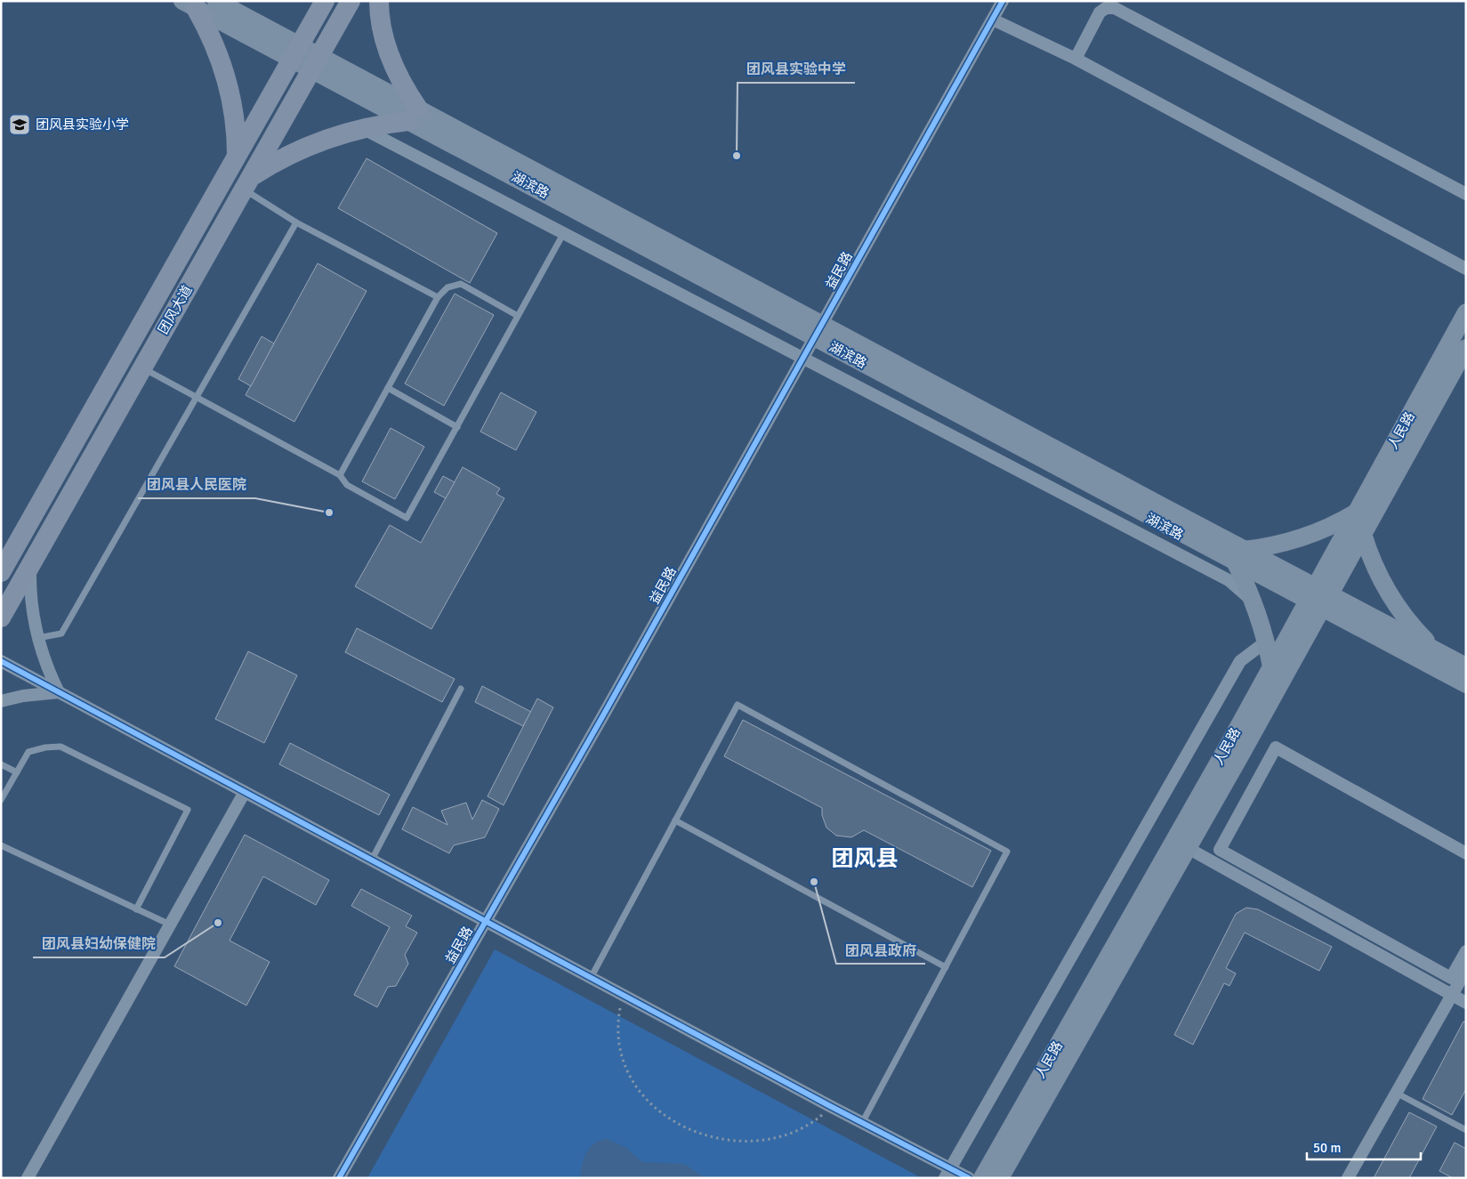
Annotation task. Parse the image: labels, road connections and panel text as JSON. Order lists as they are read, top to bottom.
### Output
{
  "streets": {
    "main road": ["团风大道"],
    "street": ["湖滨路", "益民路", "人民路"]
  },
  "crossings": [
    ["湖滨路", "益民路"],
    ["湖滨路", "团风大道"],
    ["湖滨路", "人民路"]
  ],
  "districts": ["团风县"],
  "places": {
    "school or university": ["团风县实验小学"],
    "other": [
      "团风县实验中学",
      "团风县人民医院",
      "团风县政府",
      "团风县妇幼保健院"
    ]
  },
  "scale_bar": "50 m"
}
